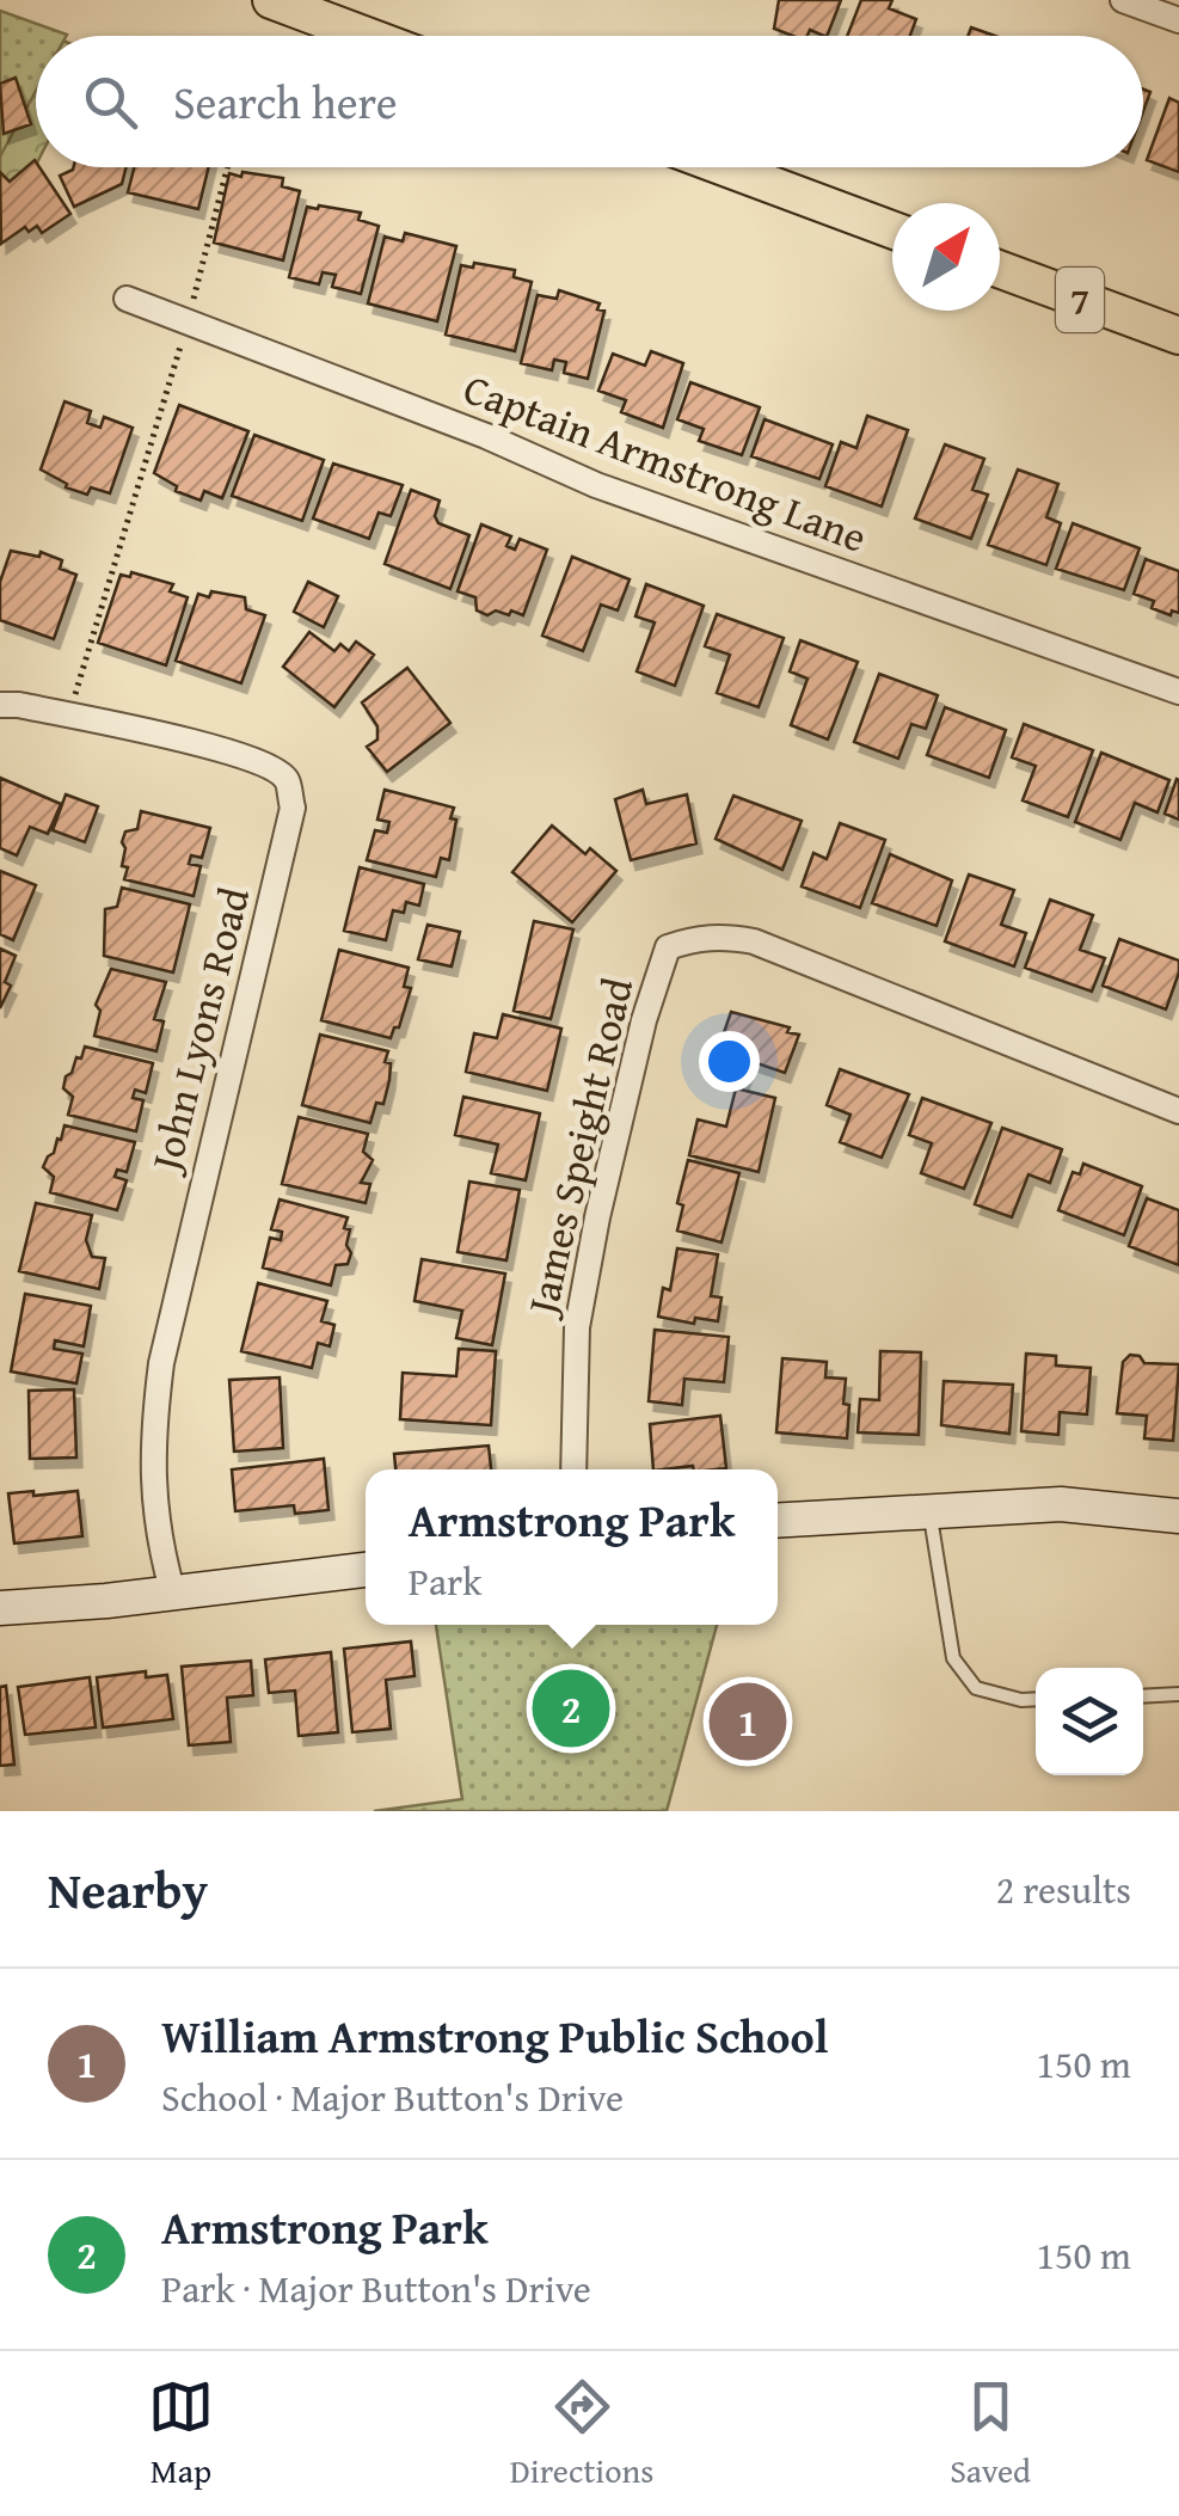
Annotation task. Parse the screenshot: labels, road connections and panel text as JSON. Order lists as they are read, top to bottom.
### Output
{
  "streets": {
    "main road": ["7"],
    "street": ["Captain Armstrong Lane", "John Lyons Road", "James Speight Road"]
  },
  "north": "top right",
  "page": {
    "search": "Search here",
    "popup": ["Armstrong Park", "Park"],
    "pins": ["2", "1"],
    "heading": ["Nearby", "2 results"],
    "list": [
      {
        "mark": "1",
        "name": "William Armstrong Public School",
        "note": "School · Major Button's Drive",
        "value": "150 m"
      },
      {
        "mark": "2",
        "name": "Armstrong Park",
        "note": "Park · Major Button's Drive",
        "value": "150 m"
      }
    ],
    "nav": ["Map", "Directions", "Saved"]
  }
}
